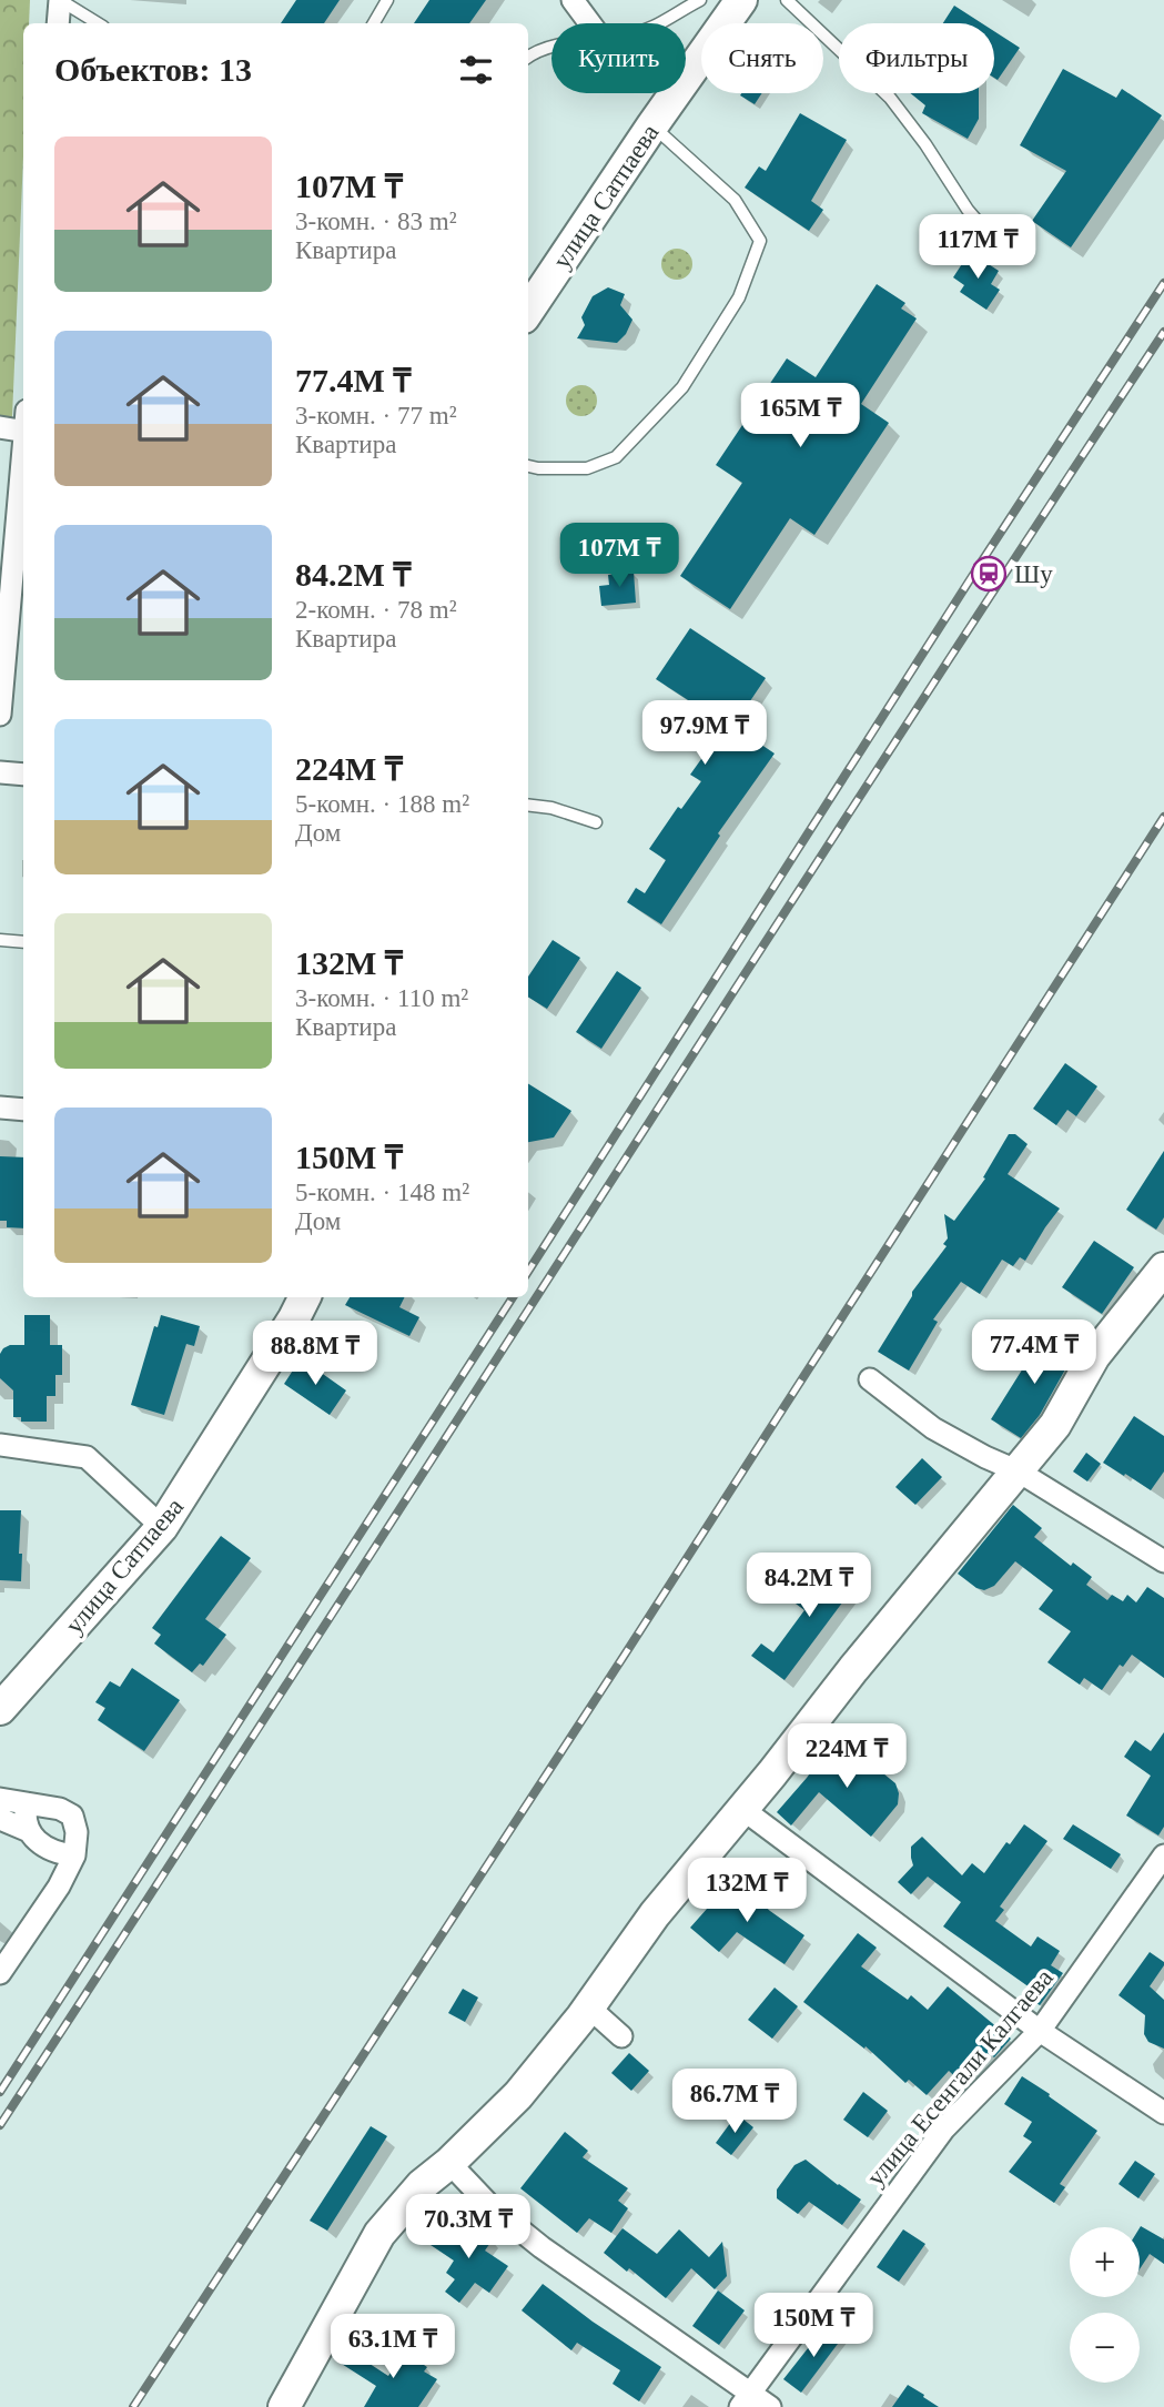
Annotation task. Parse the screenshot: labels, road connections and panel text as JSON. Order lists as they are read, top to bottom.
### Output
{
  "streets": {
    "street": ["улица Сатпаева", "улица Есенгали Калгаева"]
  },
  "places": {
    "station": ["Шу"]
  },
  "page": {
    "chip": ["Купить", "Снять", "Фильтры"],
    "heading": "Объектов: 13",
    "list": [
      {
        "name": "107M ₸",
        "note": "3-комн. · 83 m² · Квартира"
      },
      {
        "name": "77.4M ₸",
        "note": "3-комн. · 77 m² · Квартира"
      },
      {
        "name": "84.2M ₸",
        "note": "2-комн. · 78 m² · Квартира"
      },
      {
        "name": "224M ₸",
        "note": "5-комн. · 188 m² · Дом"
      },
      {
        "name": "132M ₸",
        "note": "3-комн. · 110 m² · Квартира"
      },
      {
        "name": "150M ₸",
        "note": "5-комн. · 148 m² · Дом"
      }
    ],
    "price": [
      "117M ₸",
      "165M ₸",
      "107M ₸",
      "97.9M ₸",
      "77.4M ₸",
      "88.8M ₸",
      "84.2M ₸",
      "224M ₸",
      "132M ₸",
      "86.7M ₸",
      "70.3M ₸",
      "150M ₸",
      "63.1M ₸"
    ],
    "map_buttons": ["+", "−"]
  }
}
